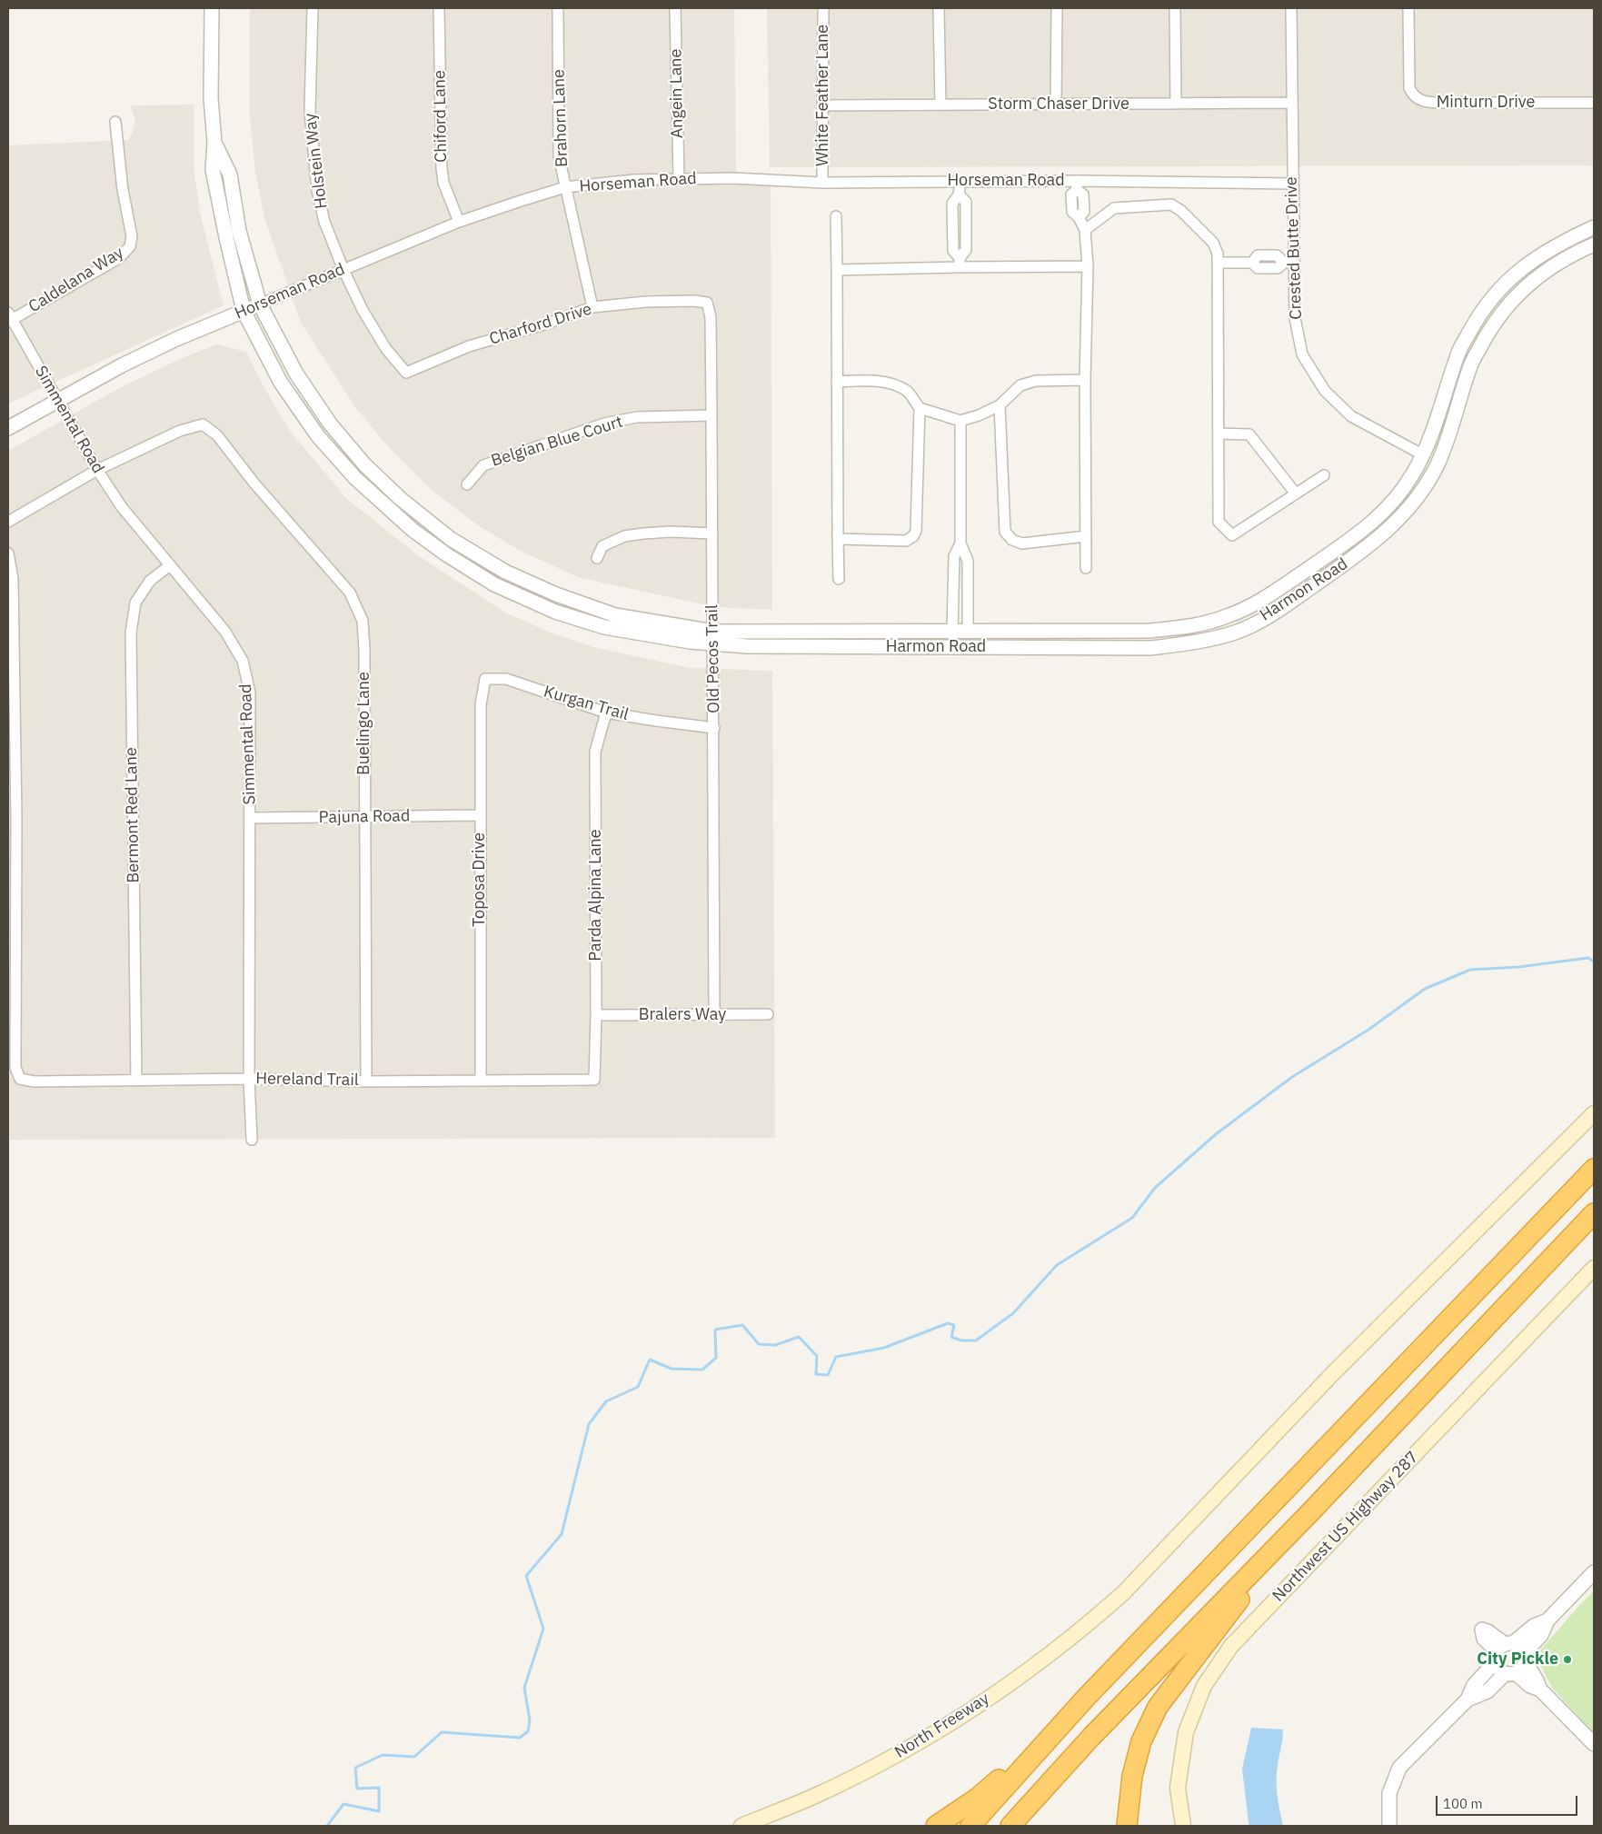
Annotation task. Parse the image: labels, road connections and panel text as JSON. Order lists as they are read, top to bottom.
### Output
{
  "streets": {
    "main road": ["Northwest US Highway 287", "North Freeway"],
    "street": [
      "Angein Lane",
      "White Feather Lane",
      "Minturn Drive",
      "Storm Chaser Drive",
      "Chiford Lane",
      "Brahorn Lane",
      "Holstein Way",
      "Horseman Road",
      "Crested Butte Drive",
      "Caldelana Way",
      "Charford Drive",
      "Simmental Road",
      "Belgian Blue Court",
      "Harmon Road",
      "Old Pecos Trail",
      "Kurgan Trail",
      "Buelingo Lane",
      "Bermont Red Lane",
      "Pajuna Road",
      "Toposa Drive",
      "Parda Alpina Lane",
      "Bralers Way",
      "Hereland Trail"
    ]
  },
  "crossings": [
    ["Angein Lane", "Horseman Road"],
    ["White Feather Lane", "Storm Chaser Drive"],
    ["White Feather Lane", "Horseman Road"],
    ["Storm Chaser Drive", "Crested Butte Drive"],
    ["Chiford Lane", "Horseman Road"],
    ["Brahorn Lane", "Horseman Road"],
    ["Brahorn Lane", "Charford Drive"],
    ["Holstein Way", "Horseman Road"],
    ["Holstein Way", "Charford Drive"],
    ["Horseman Road", "Crested Butte Drive"],
    ["Horseman Road", "Simmental Road"],
    ["Crested Butte Drive", "Harmon Road"],
    ["Caldelana Way", "Simmental Road"],
    ["Charford Drive", "Old Pecos Trail"],
    ["Simmental Road", "Buelingo Lane"],
    ["Simmental Road", "Bermont Red Lane"],
    ["Simmental Road", "Pajuna Road"],
    ["Simmental Road", "Hereland Trail"],
    ["Belgian Blue Court", "Old Pecos Trail"],
    ["Harmon Road", "Old Pecos Trail"],
    ["Old Pecos Trail", "Kurgan Trail"],
    ["Old Pecos Trail", "Bralers Way"],
    ["Kurgan Trail", "Toposa Drive"],
    ["Kurgan Trail", "Parda Alpina Lane"],
    ["Buelingo Lane", "Pajuna Road"],
    ["Buelingo Lane", "Hereland Trail"],
    ["Bermont Red Lane", "Hereland Trail"],
    ["Pajuna Road", "Toposa Drive"],
    ["Toposa Drive", "Hereland Trail"],
    ["Parda Alpina Lane", "Bralers Way"],
    ["Parda Alpina Lane", "Hereland Trail"]
  ],
  "places": ["City Pickle"],
  "scale_bar": "100 m"
}
